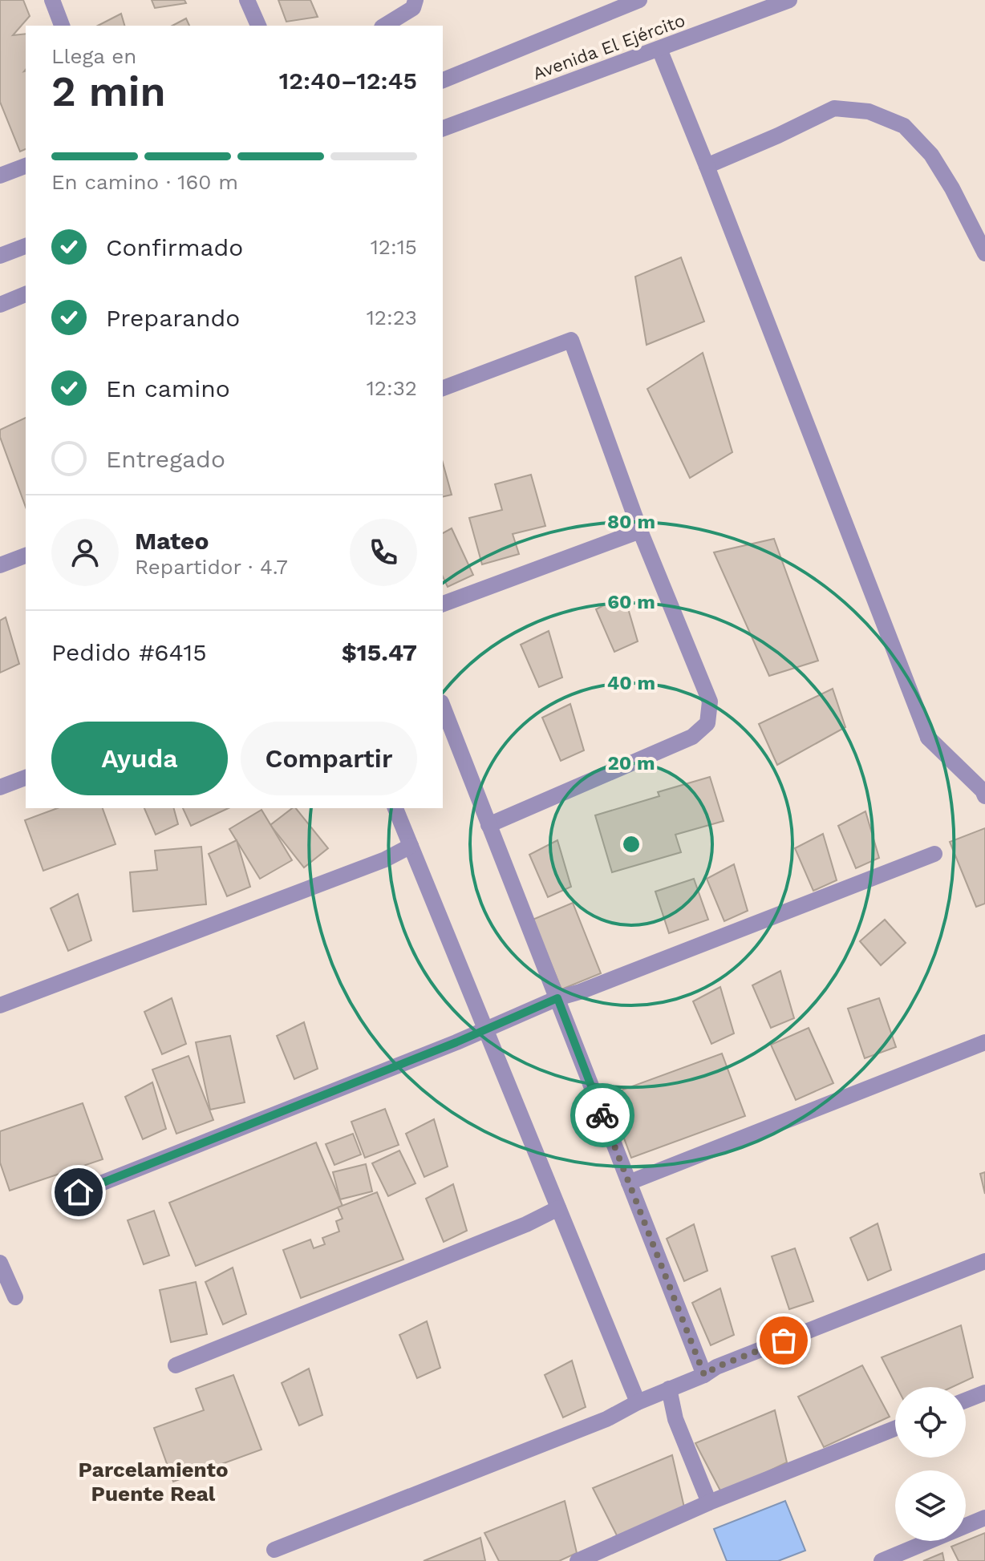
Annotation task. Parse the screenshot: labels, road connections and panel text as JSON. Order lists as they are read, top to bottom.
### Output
{
  "streets": {
    "street": ["Avenida El Ejército"]
  },
  "districts": ["Parcelamiento Puente Real"],
  "page": {
    "heading": ["2 min", "Llega en", "12:40–12:45"],
    "panel": [
      "Mateo",
      "Repartidor · 4.7",
      "Pedido #6415",
      "$15.47"
    ],
    "bar": "En camino · 160 m",
    "list": [
      ["Confirmado", "12:15"],
      ["Preparando", "12:23"],
      ["En camino", "12:32"],
      "Entregado"
    ],
    "buttons": ["Ayuda", "Compartir"]
  },
  "rings": [
    "80 m",
    "60 m",
    "40 m",
    "20 m"
  ]
}
